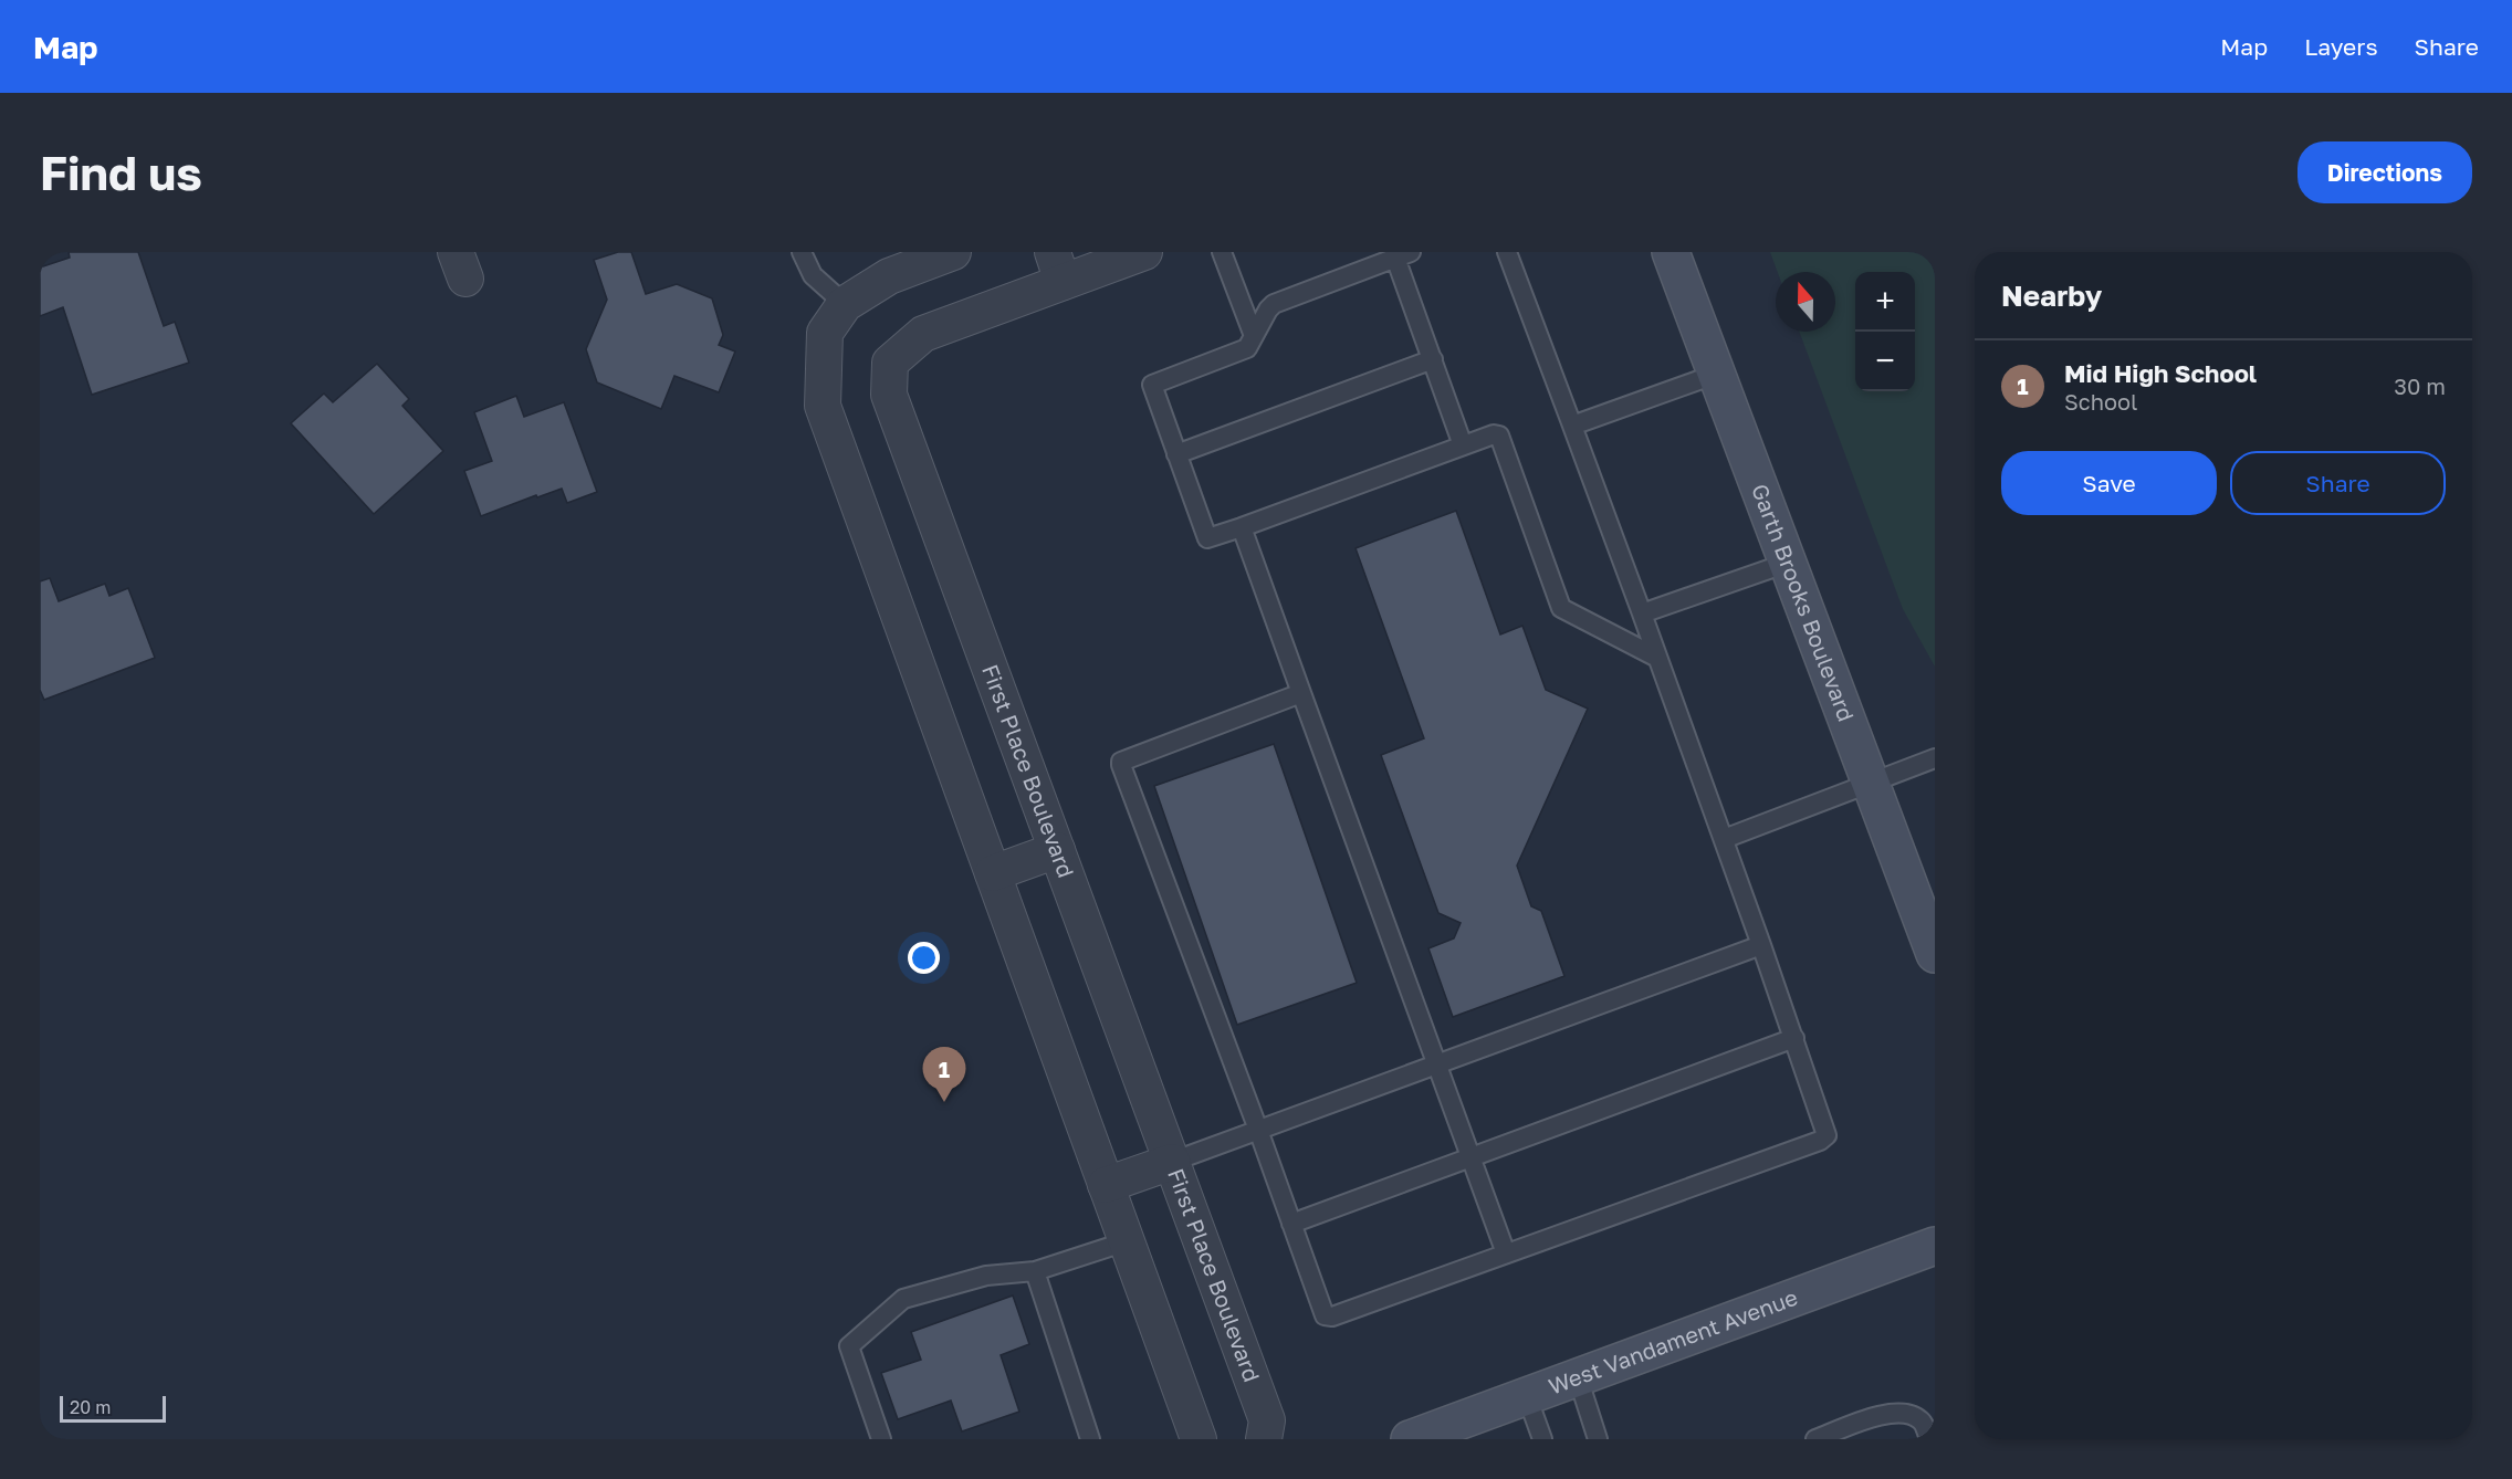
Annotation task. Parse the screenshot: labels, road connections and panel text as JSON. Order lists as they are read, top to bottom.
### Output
{
  "streets": {
    "street": ["Garth Brooks Boulevard", "First Place Boulevard", "West Vandament Avenue"]
  },
  "scale_bar": "20 m",
  "north": "top",
  "page": {
    "header": "Map",
    "nav": ["Map", "Layers", "Share"],
    "buttons": [
      "Directions",
      ["Save", "Share"]
    ],
    "title": "Find us",
    "heading": "Nearby",
    "map_buttons": ["+", "−"],
    "list": [
      {
        "mark": "1",
        "name": "Mid High School",
        "note": "School",
        "value": "30 m"
      }
    ],
    "pins": "1",
    "scale": "20 m"
  }
}
